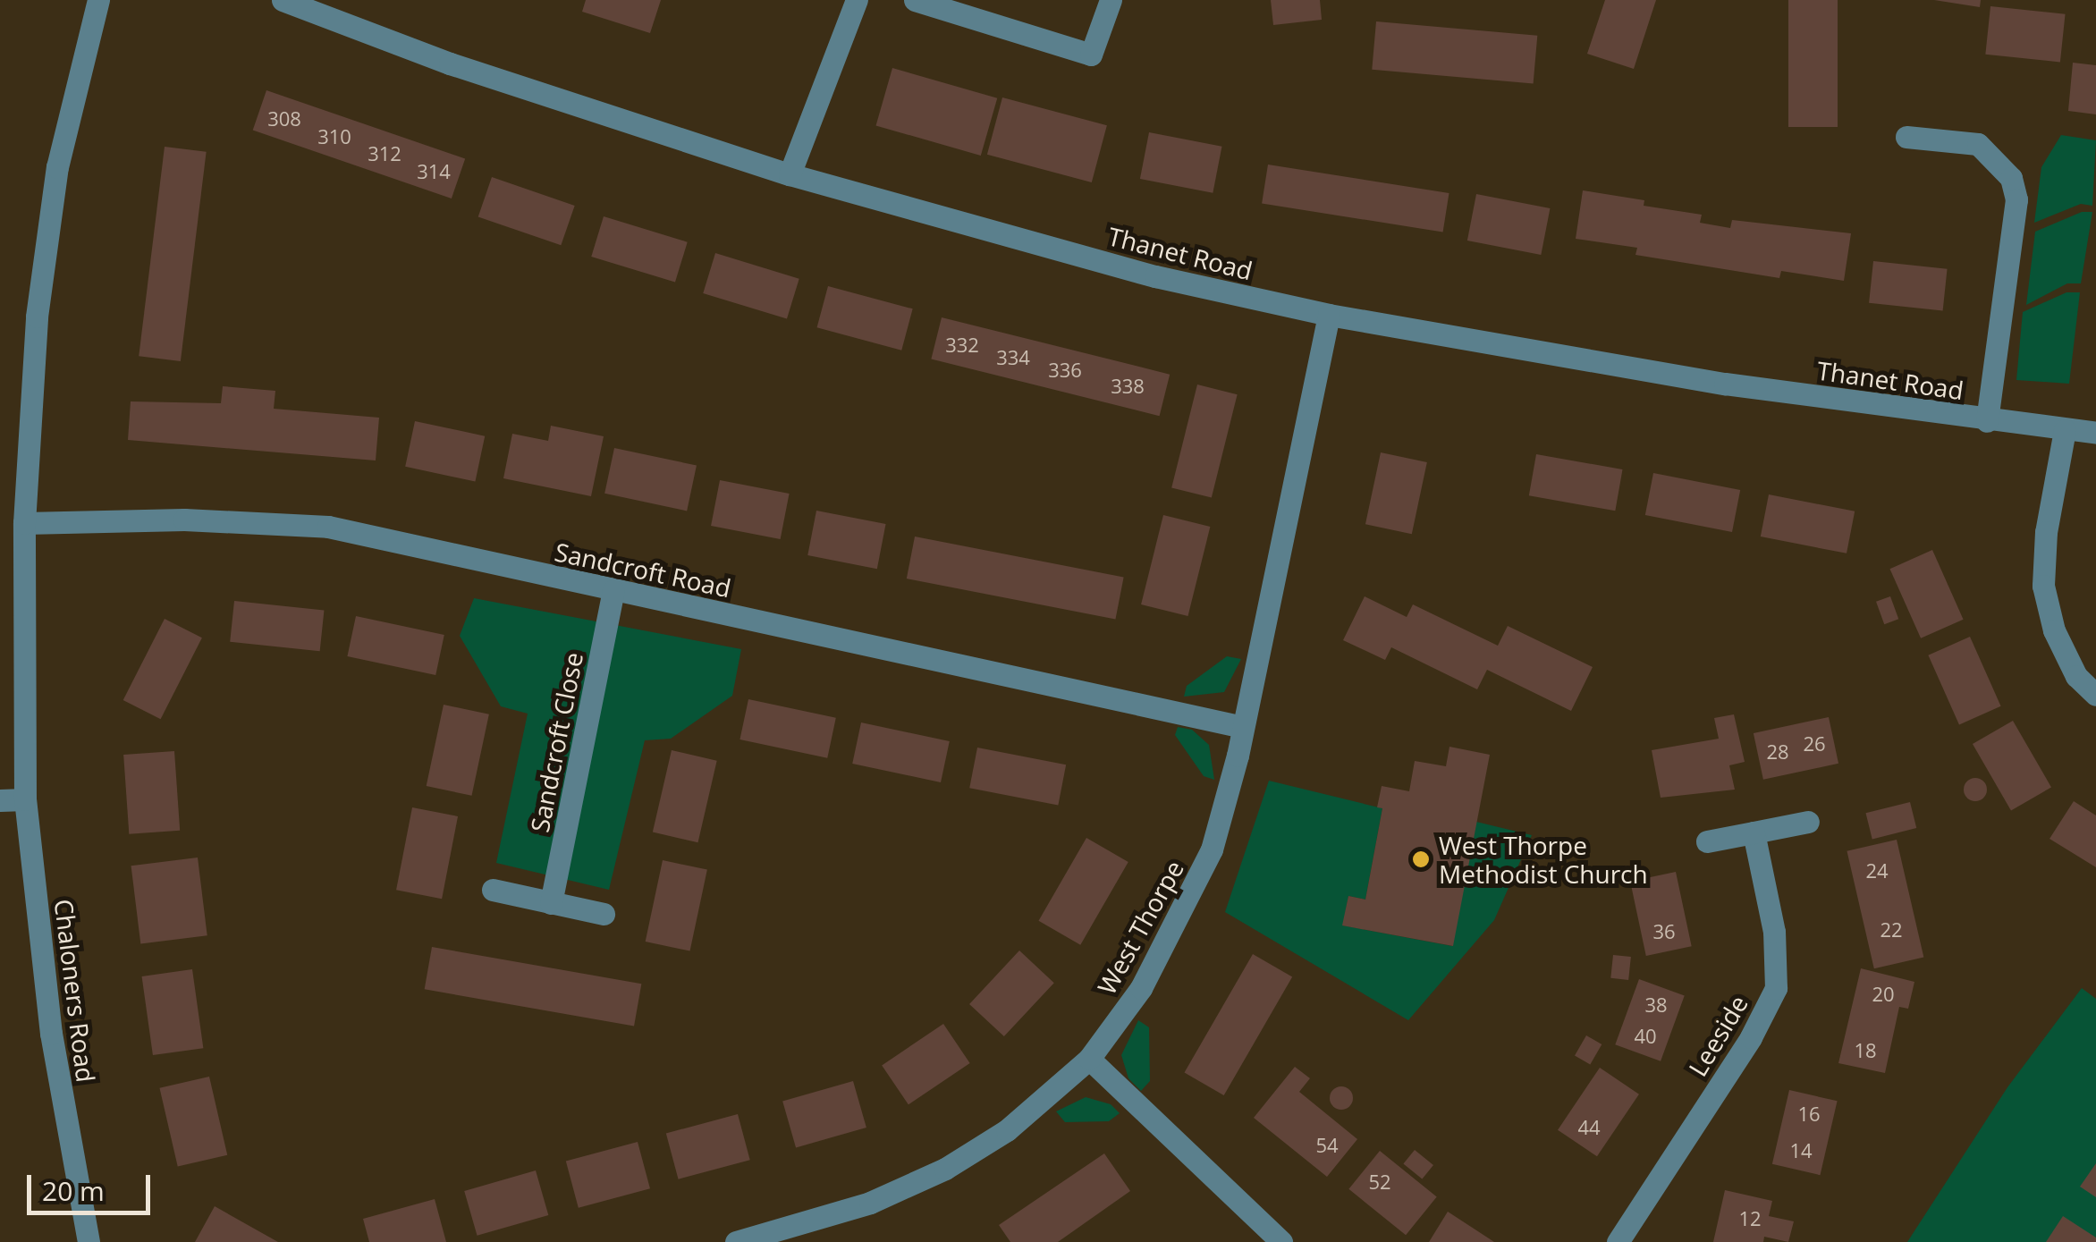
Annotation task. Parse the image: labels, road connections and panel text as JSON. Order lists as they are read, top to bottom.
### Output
{
  "streets": {
    "street": [
      "Thanet Road",
      "Sandcroft Road",
      "Sandcroft Close",
      "West Thorpe",
      "Chaloners Road",
      "Leeside"
    ]
  },
  "crossings": [
    ["Thanet Road", "West Thorpe"],
    ["Sandcroft Road", "Sandcroft Close"],
    ["Sandcroft Road", "West Thorpe"],
    ["Sandcroft Road", "Chaloners Road"]
  ],
  "places": ["West Thorpe Methodist Church"],
  "house_numbers": [
    "308",
    "310",
    "312",
    "314",
    "332",
    "334",
    "336",
    "338",
    "26",
    "28",
    "24",
    "22",
    "36",
    "20",
    "38",
    "40",
    "18",
    "16",
    "44",
    "54",
    "14",
    "52",
    "12"
  ],
  "scale_bar": "20 m"
}
